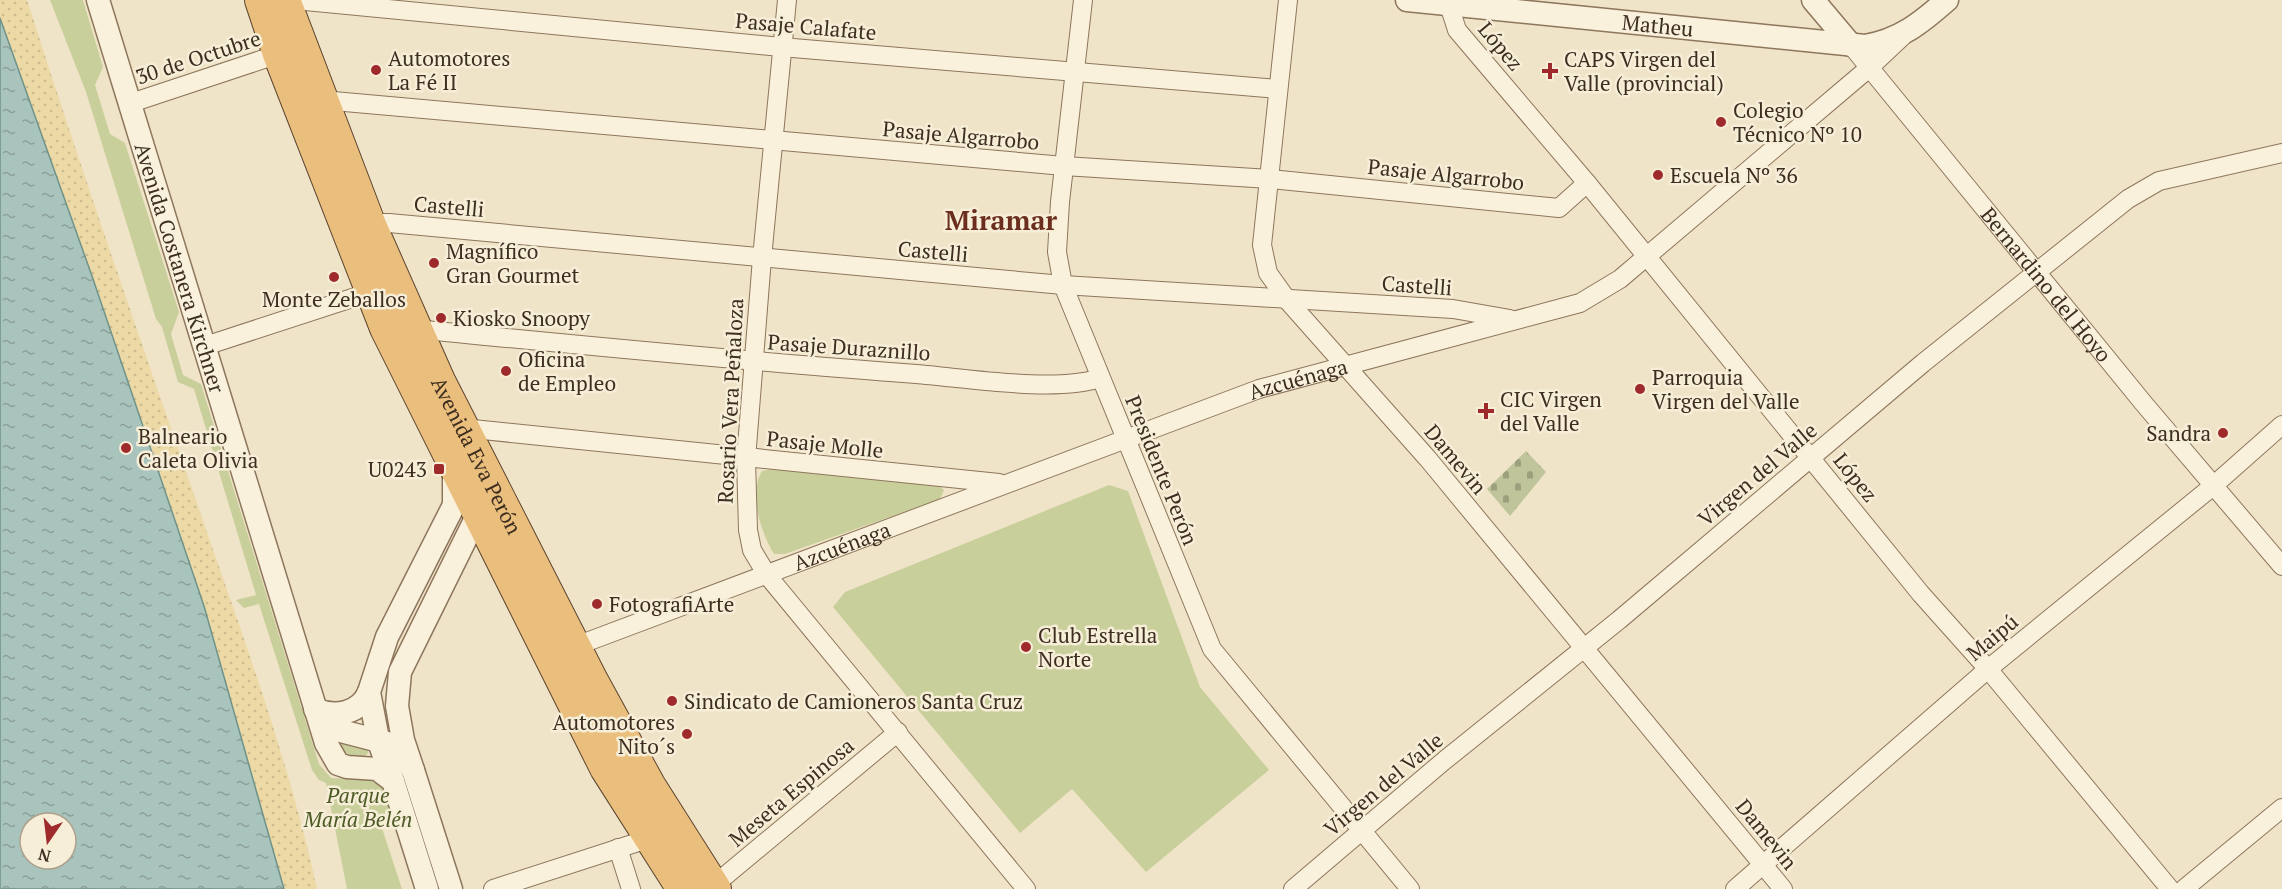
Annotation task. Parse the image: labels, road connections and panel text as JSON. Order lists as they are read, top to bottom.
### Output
{
  "streets": {
    "highway": ["Avenida Eva Perón"],
    "street": [
      "Matheu",
      "Pasaje Calafate",
      "López",
      "30 de Octubre",
      "Pasaje Algarrobo",
      "Castelli",
      "Avenida Costanera Kirchner",
      "Bernardino del Hoyo",
      "Pasaje Duraznillo",
      "Azcuénaga",
      "Rosario Vera Peñaloza",
      "Pasaje Molle",
      "Damevin",
      "Presidente Perón",
      "Virgen del Valle",
      "Maipú",
      "Meseta Espinosa"
    ]
  },
  "crossings": [
    ["Matheu", "López"],
    ["Matheu", "Bernardino del Hoyo"],
    ["Matheu", "Azcuénaga"],
    ["Pasaje Calafate", "Rosario Vera Peñaloza"],
    ["Pasaje Calafate", "Damevin"],
    ["Pasaje Calafate", "Presidente Perón"],
    ["López", "Pasaje Algarrobo"],
    ["López", "Azcuénaga"],
    ["López", "Virgen del Valle"],
    ["López", "Maipú"],
    ["30 de Octubre", "Avenida Costanera Kirchner"],
    ["30 de Octubre", "Avenida Eva Perón"],
    ["Pasaje Algarrobo", "Rosario Vera Peñaloza"],
    ["Pasaje Algarrobo", "Avenida Eva Perón"],
    ["Pasaje Algarrobo", "Damevin"],
    ["Pasaje Algarrobo", "Presidente Perón"],
    ["Castelli", "Azcuénaga"],
    ["Castelli", "Rosario Vera Peñaloza"],
    ["Castelli", "Avenida Eva Perón"],
    ["Castelli", "Damevin"],
    ["Castelli", "Presidente Perón"],
    ["Bernardino del Hoyo", "Azcuénaga"],
    ["Bernardino del Hoyo", "Virgen del Valle"],
    ["Bernardino del Hoyo", "Maipú"],
    ["Pasaje Duraznillo", "Rosario Vera Peñaloza"],
    ["Pasaje Duraznillo", "Avenida Eva Perón"],
    ["Pasaje Duraznillo", "Presidente Perón"],
    ["Azcuénaga", "Rosario Vera Peñaloza"],
    ["Azcuénaga", "Pasaje Molle"],
    ["Azcuénaga", "Avenida Eva Perón"],
    ["Azcuénaga", "Damevin"],
    ["Azcuénaga", "Presidente Perón"],
    ["Rosario Vera Peñaloza", "Pasaje Molle"],
    ["Rosario Vera Peñaloza", "Meseta Espinosa"],
    ["Pasaje Molle", "Avenida Eva Perón"],
    ["Avenida Eva Perón", "Meseta Espinosa"],
    ["Damevin", "Virgen del Valle"],
    ["Damevin", "Maipú"],
    ["Presidente Perón", "Virgen del Valle"]
  ],
  "districts": ["Miramar"],
  "parks": ["Parque María Belén"],
  "places": {
    "other": [
      "Automotores La Fé II",
      "Colegio Técnico Nº 10",
      "Escuela Nº 36",
      "Magnífico Gran Gourmet",
      "Monte Zeballos",
      "Kiosko Snoopy",
      "Oficina de Empleo",
      "Parroquia Virgen del Valle",
      "Sandra",
      "Balneario Caleta Olivia",
      "FotografiArte",
      "Club Estrella Norte",
      "Sindicato de Camioneros Santa Cruz",
      "Automotores Nito´s"
    ],
    "health": ["CAPS Virgen del Valle (provincial)", "CIC Virgen del Valle"],
    "transit": ["U0243"]
  },
  "north": "bottom"
}
